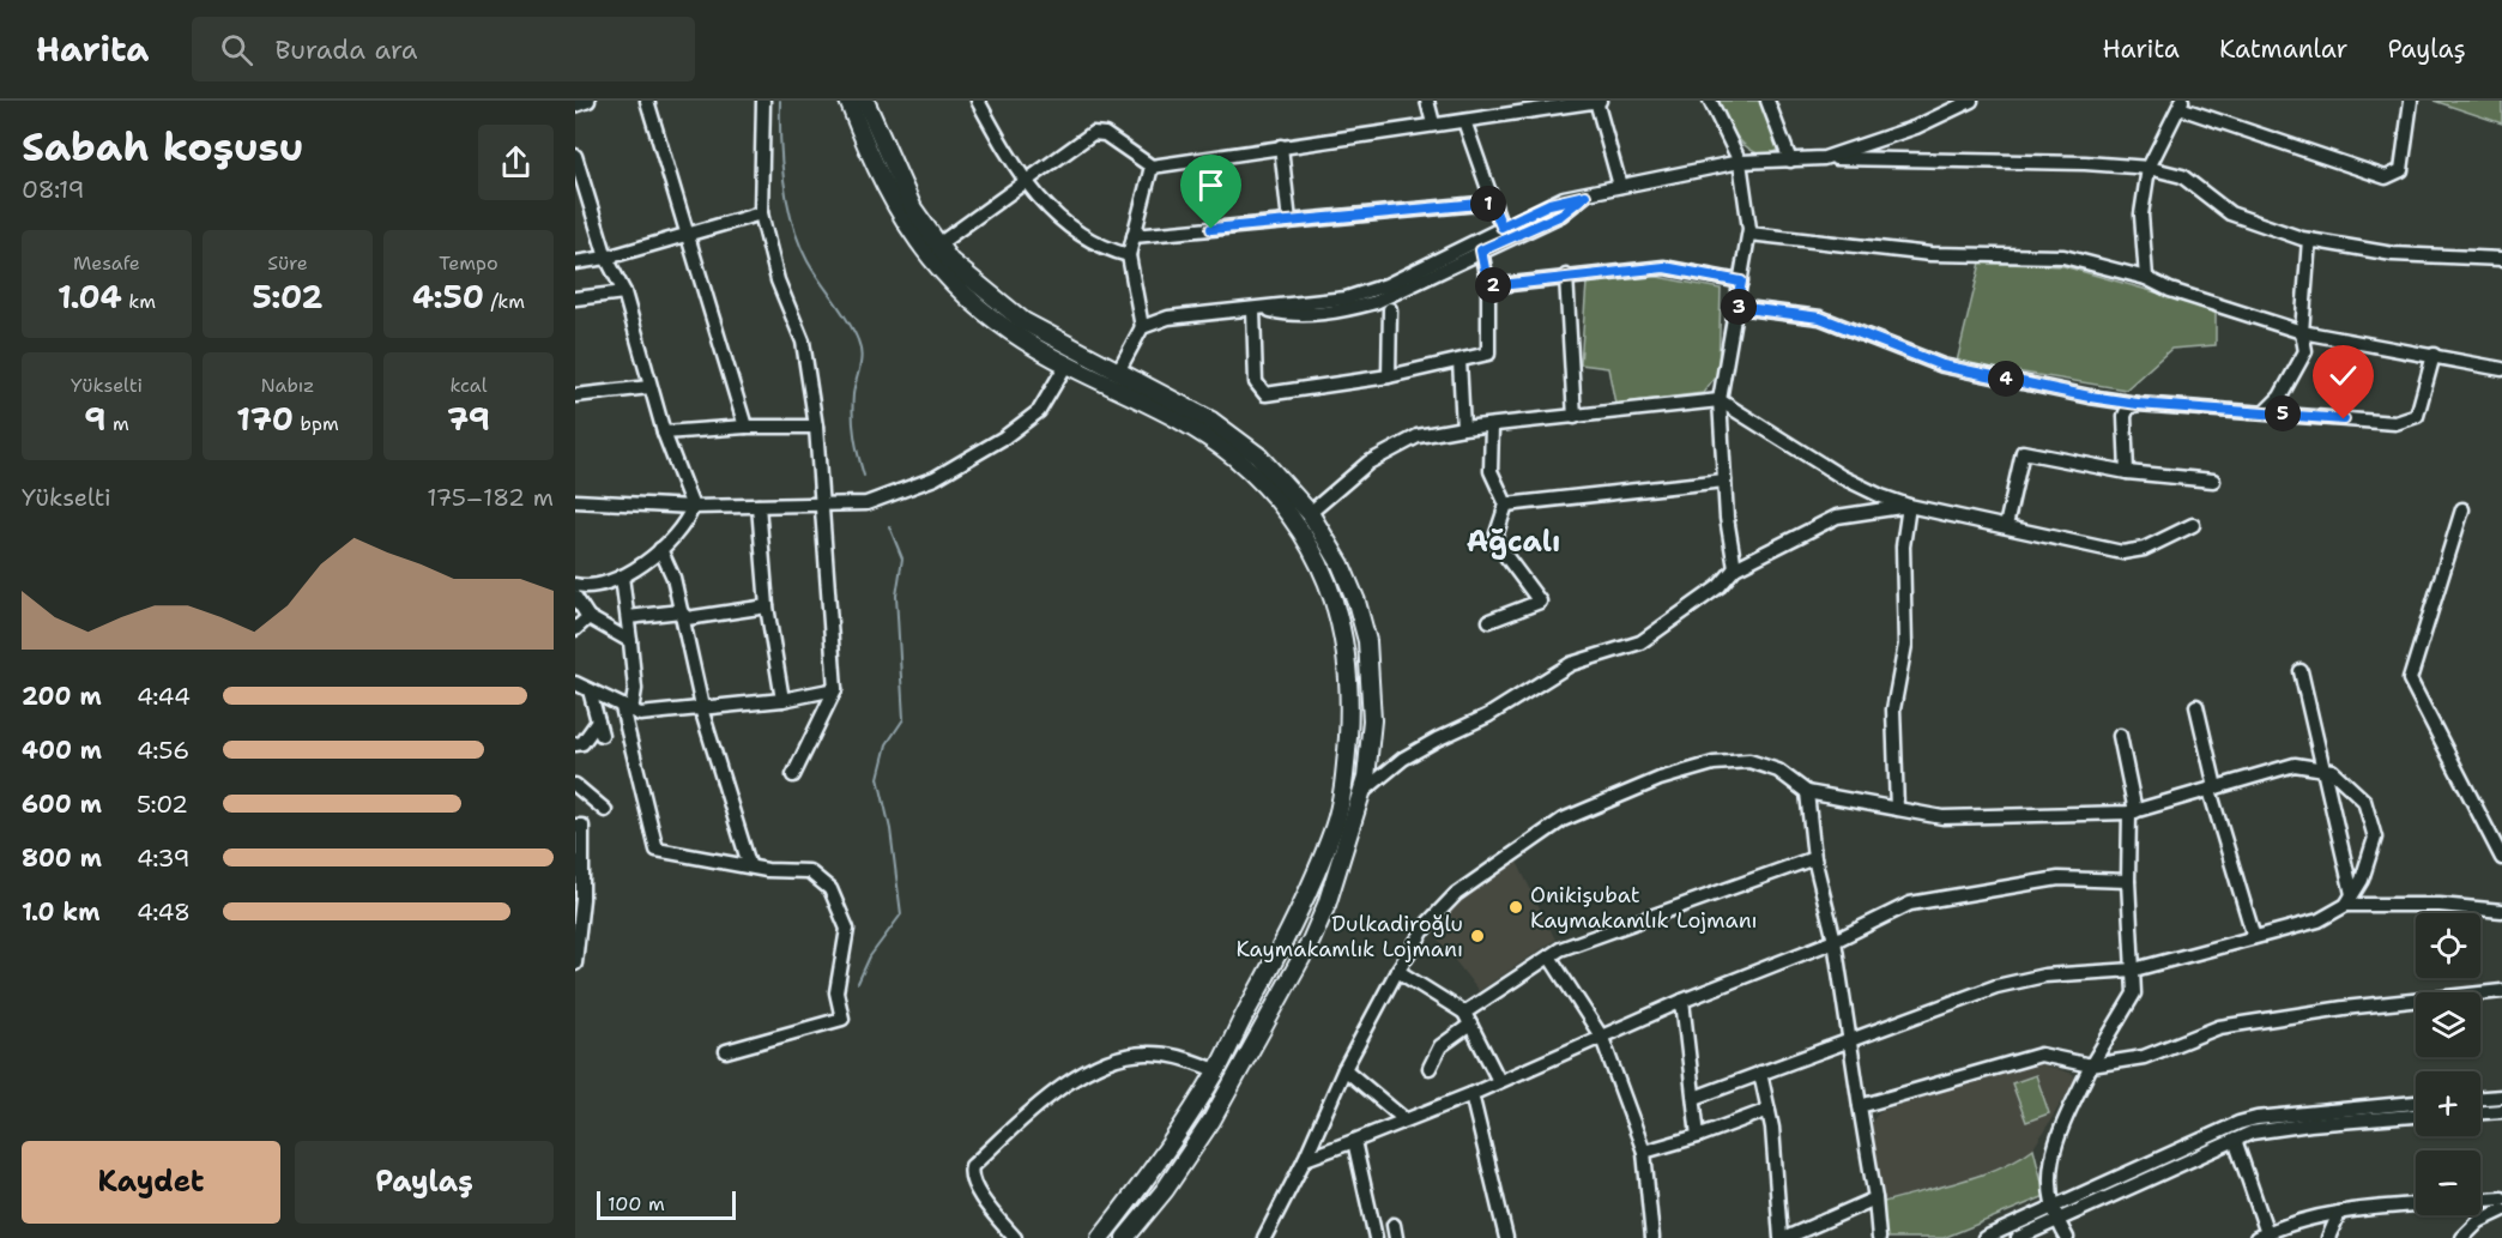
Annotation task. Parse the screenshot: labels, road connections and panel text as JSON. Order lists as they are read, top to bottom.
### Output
{
  "districts": ["Ağcalı"],
  "places": ["Onikişubat Kaymakamlık Lojmanı", "Dulkadiroğlu Kaymakamlık Lojmanı"],
  "scale_bar": "100 m",
  "page": {
    "header": "Harita",
    "search": "Burada ara",
    "nav": ["Harita", "Katmanlar", "Paylaş"],
    "heading": ["Sabah koşusu", "08:19"],
    "pins": [
      "1",
      "2",
      "3",
      "4",
      "5"
    ],
    "stats": [
      ["Mesafe", "1.04 km"],
      ["Süre", "5:02"],
      ["Tempo", "4:50 /km"],
      ["Yükselti", "9 m"],
      ["Nabız", "170 bpm"],
      ["kcal", "79"]
    ],
    "chart": ["Yükselti", "175–182 m"],
    "list": [
      {
        "name": "200 m",
        "note": "4:44"
      },
      {
        "name": "400 m",
        "note": "4:56"
      },
      {
        "name": "600 m",
        "note": "5:02"
      },
      {
        "name": "800 m",
        "note": "4:39"
      },
      {
        "name": "1.0 km",
        "note": "4:48"
      }
    ],
    "map_buttons": ["+", "−"],
    "buttons": ["Kaydet", "Paylaş"],
    "scale": "100 m"
  }
}
